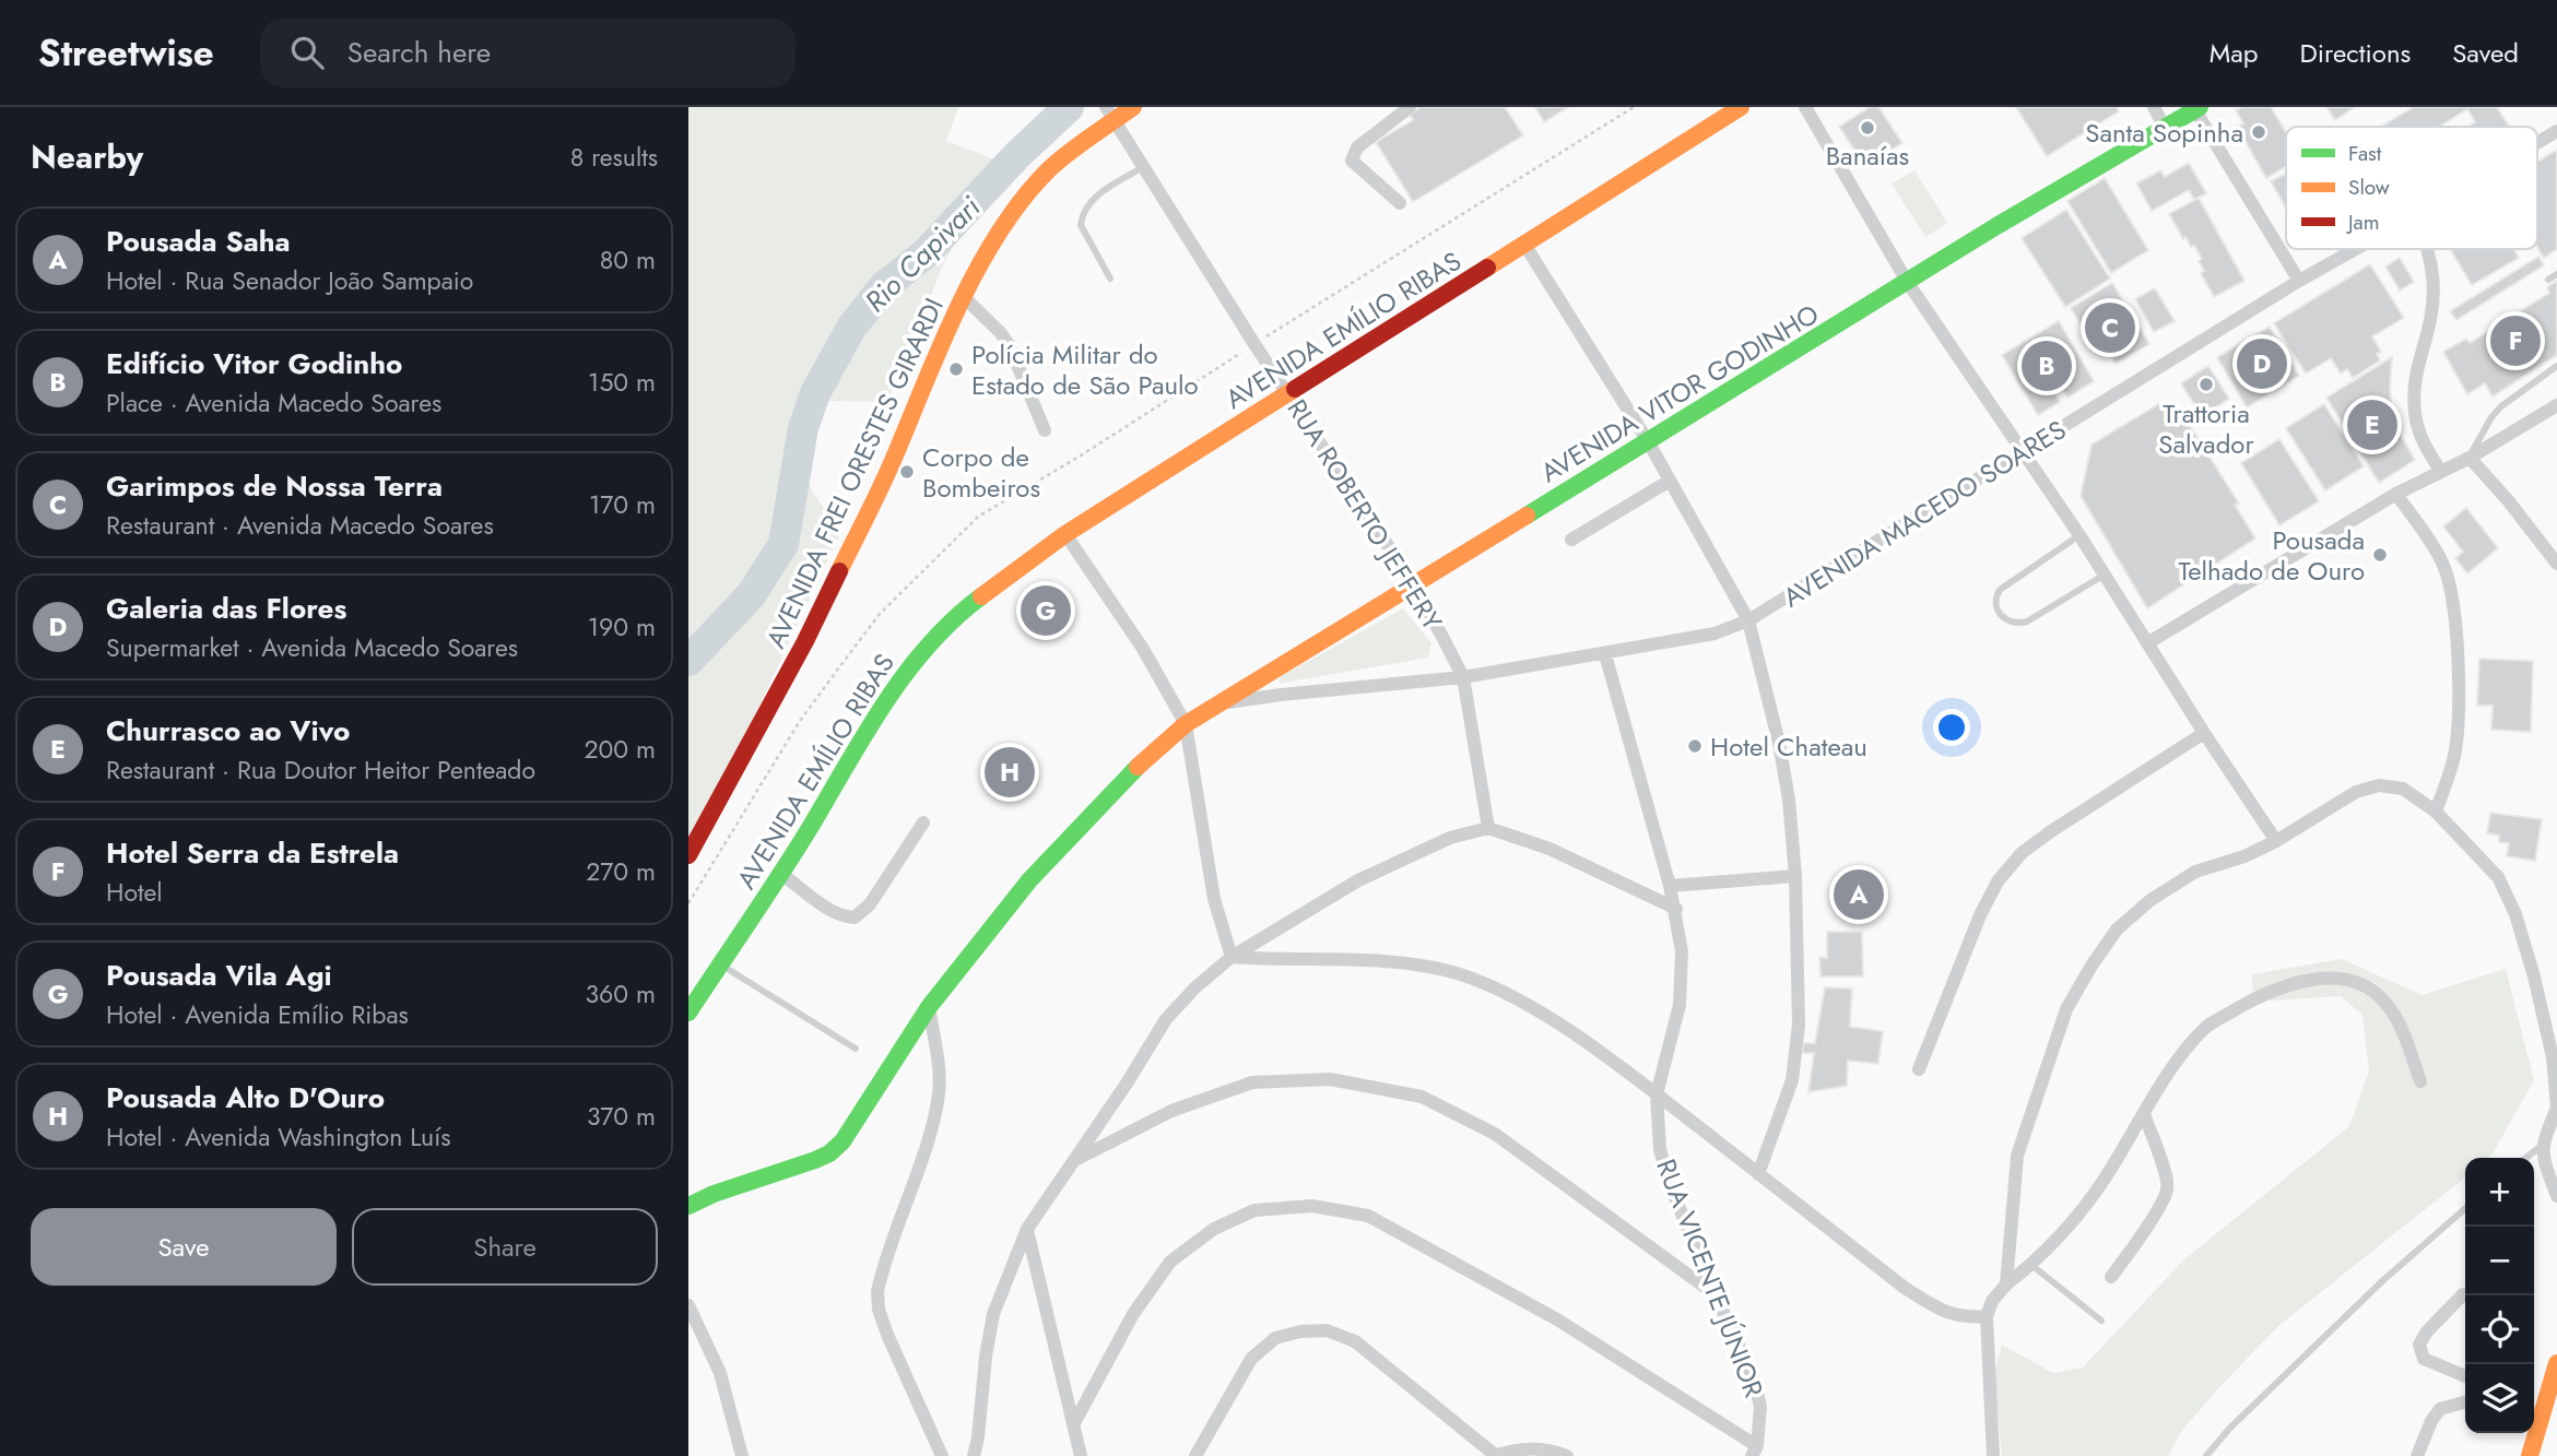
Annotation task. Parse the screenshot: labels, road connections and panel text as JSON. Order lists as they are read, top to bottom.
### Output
{
  "streets": {
    "street": [
      "AVENIDA EMÍLIO RIBAS",
      "AVENIDA VITOR GODINHO",
      "AVENIDA FREI ORESTES GIRARDI",
      "AVENIDA MACEDO SOARES",
      "RUA ROBERTO JEFFERY",
      "RUA VICENTE JÚNIOR"
    ]
  },
  "crossings": [
    ["AVENIDA EMÍLIO RIBAS", "RUA ROBERTO JEFFERY"],
    ["AVENIDA VITOR GODINHO", "AVENIDA MACEDO SOARES"],
    ["AVENIDA VITOR GODINHO", "RUA ROBERTO JEFFERY"],
    ["AVENIDA FREI ORESTES GIRARDI", "RUA ROBERTO JEFFERY"],
    ["AVENIDA MACEDO SOARES", "RUA ROBERTO JEFFERY"],
    ["AVENIDA MACEDO SOARES", "RUA VICENTE JÚNIOR"]
  ],
  "water": ["Rio Capivari"],
  "places": [
    "Banaías",
    "Santa Sopinha",
    "Polícia Militar do Estado de São Paulo",
    "Trattoria Salvador",
    "Corpo de Bombeiros",
    "Pousada Telhado de Ouro",
    "Hotel Chateau"
  ],
  "legend": ["Fast", "Slow", "Jam"],
  "page": {
    "header": "Streetwise",
    "search": "Search here",
    "nav": ["Map", "Directions", "Saved"],
    "heading": ["Nearby", "8 results"],
    "list": [
      {
        "mark": "A",
        "name": "Pousada Saha",
        "note": "Hotel · Rua Senador João Sampaio",
        "value": "80 m"
      },
      {
        "mark": "B",
        "name": "Edifício Vitor Godinho",
        "note": "Place · Avenida Macedo Soares",
        "value": "150 m"
      },
      {
        "mark": "C",
        "name": "Garimpos de Nossa Terra",
        "note": "Restaurant · Avenida Macedo Soares",
        "value": "170 m"
      },
      {
        "mark": "D",
        "name": "Galeria das Flores",
        "note": "Supermarket · Avenida Macedo Soares",
        "value": "190 m"
      },
      {
        "mark": "E",
        "name": "Churrasco ao Vivo",
        "note": "Restaurant · Rua Doutor Heitor Penteado",
        "value": "200 m"
      },
      {
        "mark": "F",
        "name": "Hotel Serra da Estrela",
        "note": "Hotel",
        "value": "270 m"
      },
      {
        "mark": "G",
        "name": "Pousada Vila Agi",
        "note": "Hotel · Avenida Emílio Ribas",
        "value": "360 m"
      },
      {
        "mark": "H",
        "name": "Pousada Alto D'Ouro",
        "note": "Hotel · Avenida Washington Luís",
        "value": "370 m"
      }
    ],
    "pins": [
      "C",
      "F",
      "D",
      "B",
      "E",
      "G",
      "H",
      "A"
    ],
    "map_buttons": ["+", "−"],
    "buttons": ["Save", "Share"]
  }
}
